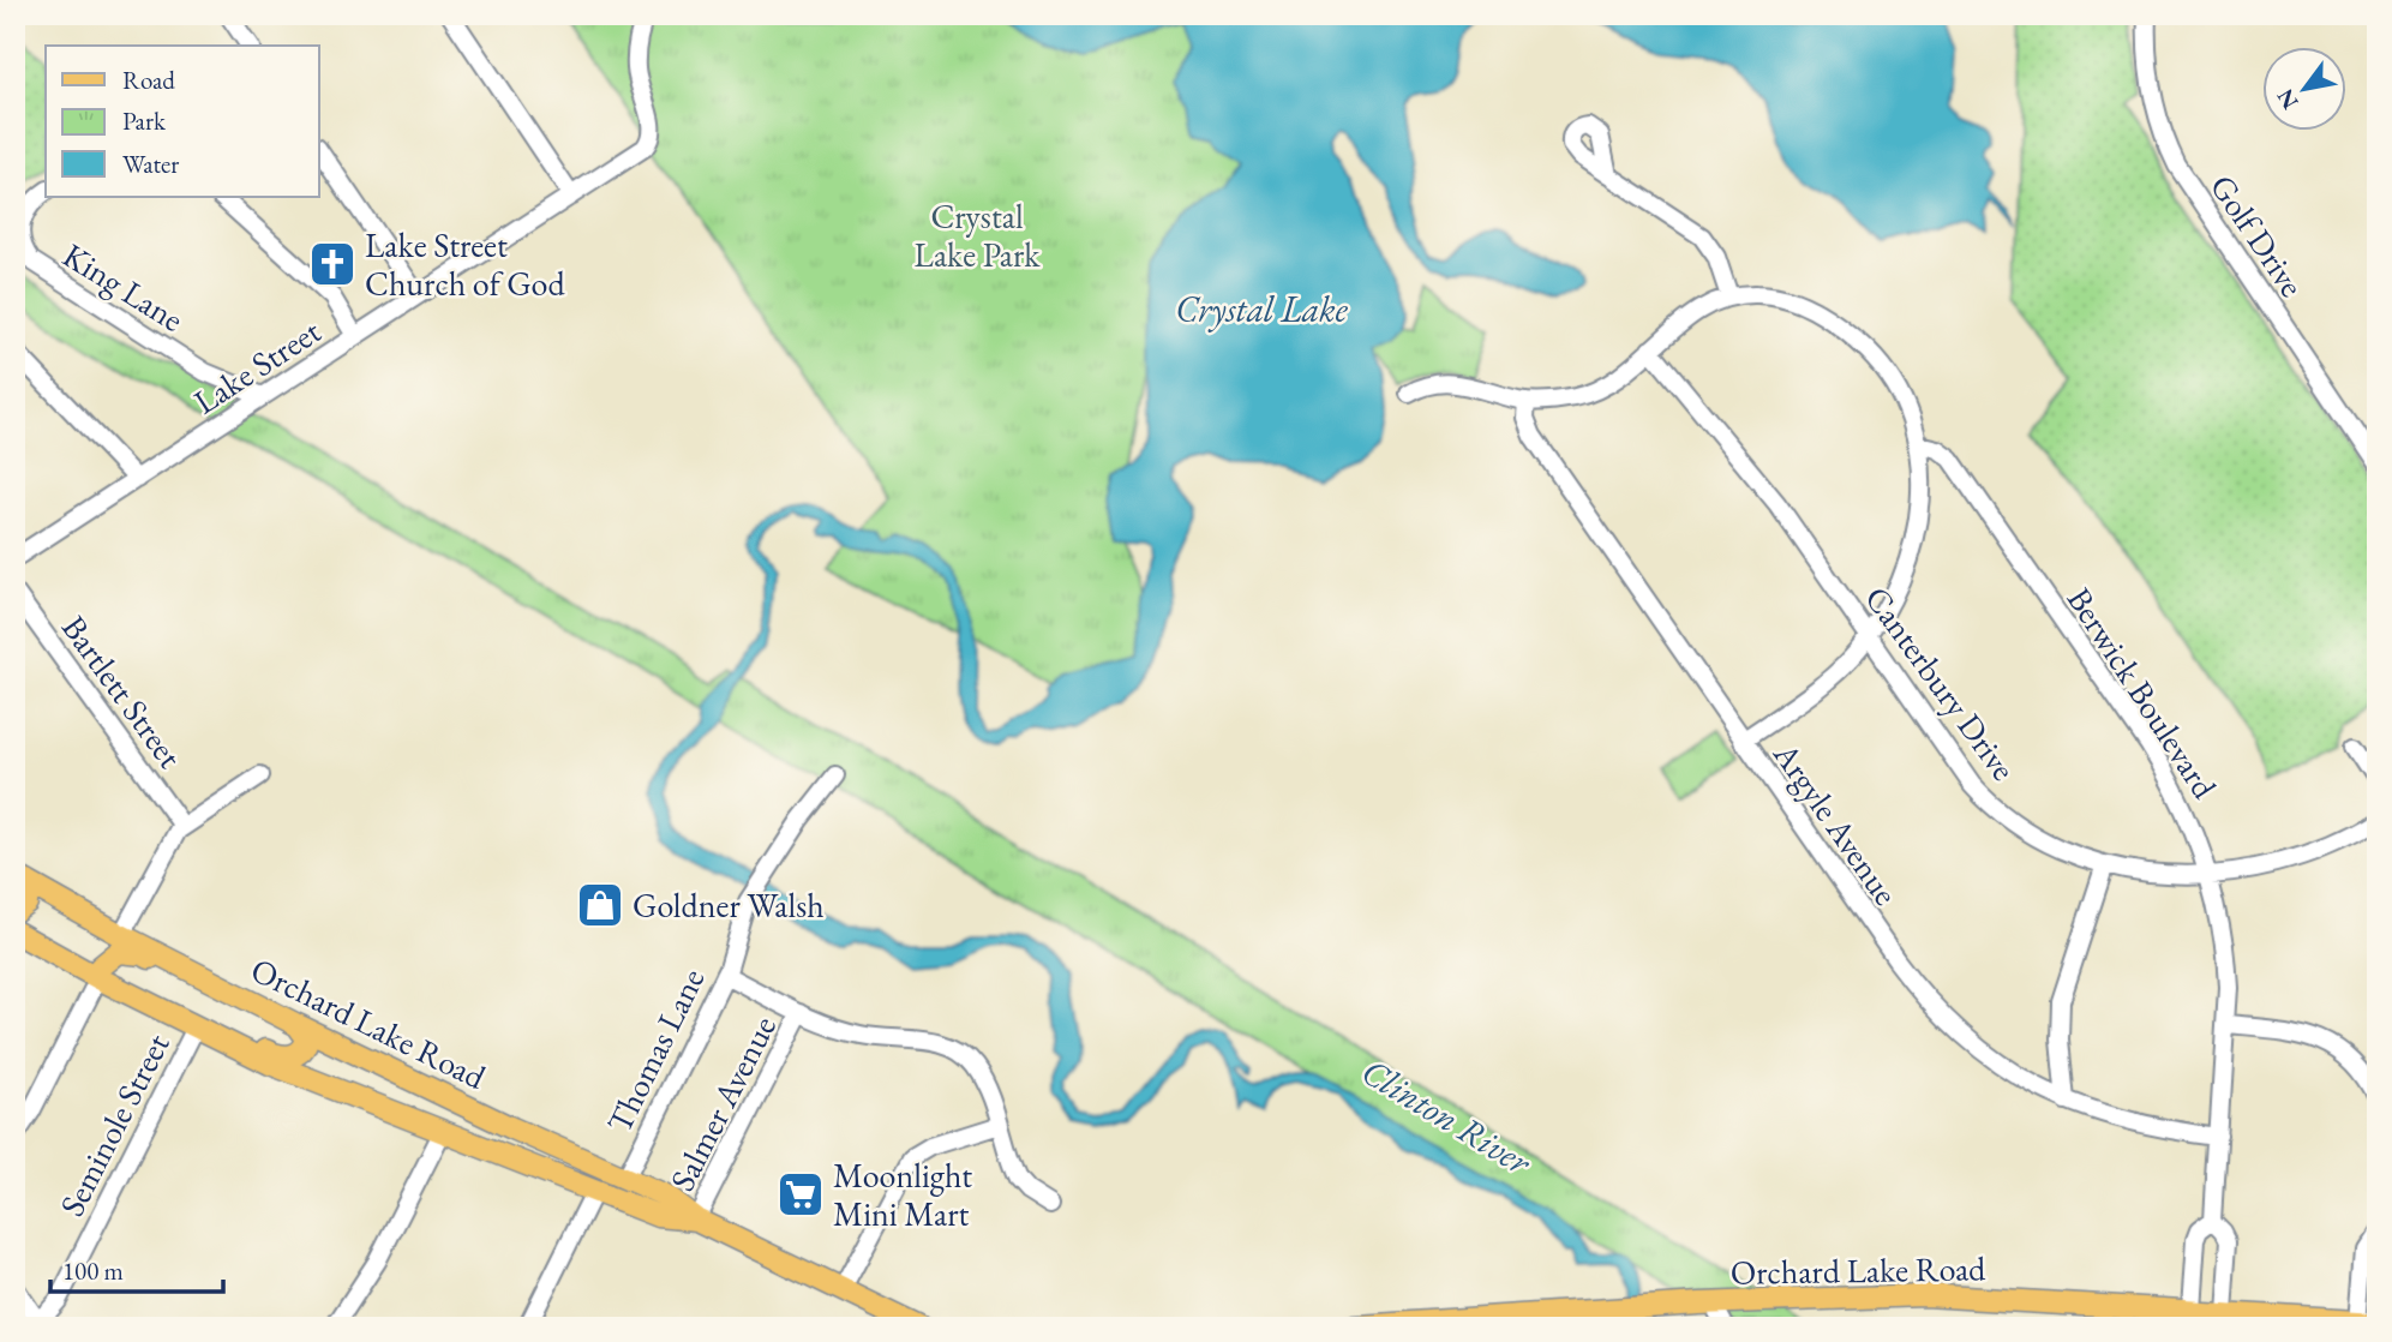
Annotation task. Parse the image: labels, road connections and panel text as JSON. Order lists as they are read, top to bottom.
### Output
{
  "streets": {
    "main road": ["Orchard Lake Road"],
    "street": [
      "Golf Drive",
      "King Lane",
      "Lake Street",
      "Canterbury Drive",
      "Bartlett Street",
      "Berwick Boulevard",
      "Argyle Avenue",
      "Thomas Lane",
      "Salmer Avenue",
      "Seminole Street"
    ]
  },
  "crossings": [
    ["King Lane", "Lake Street"],
    ["Canterbury Drive", "Berwick Boulevard"],
    ["Berwick Boulevard", "Argyle Avenue"],
    ["Berwick Boulevard", "Orchard Lake Road"],
    ["Orchard Lake Road", "Thomas Lane"],
    ["Orchard Lake Road", "Salmer Avenue"],
    ["Orchard Lake Road", "Seminole Street"]
  ],
  "water": ["Crystal Lake", "Clinton River"],
  "parks": ["Crystal Lake Park"],
  "places": {
    "church": ["Lake Street Church of God"],
    "shop": ["Goldner Walsh"],
    "supermarket": ["Moonlight Mini Mart"]
  },
  "legend": ["Road", "Park", "Water"],
  "scale_bar": "100 m",
  "north": "bottom left"
}
